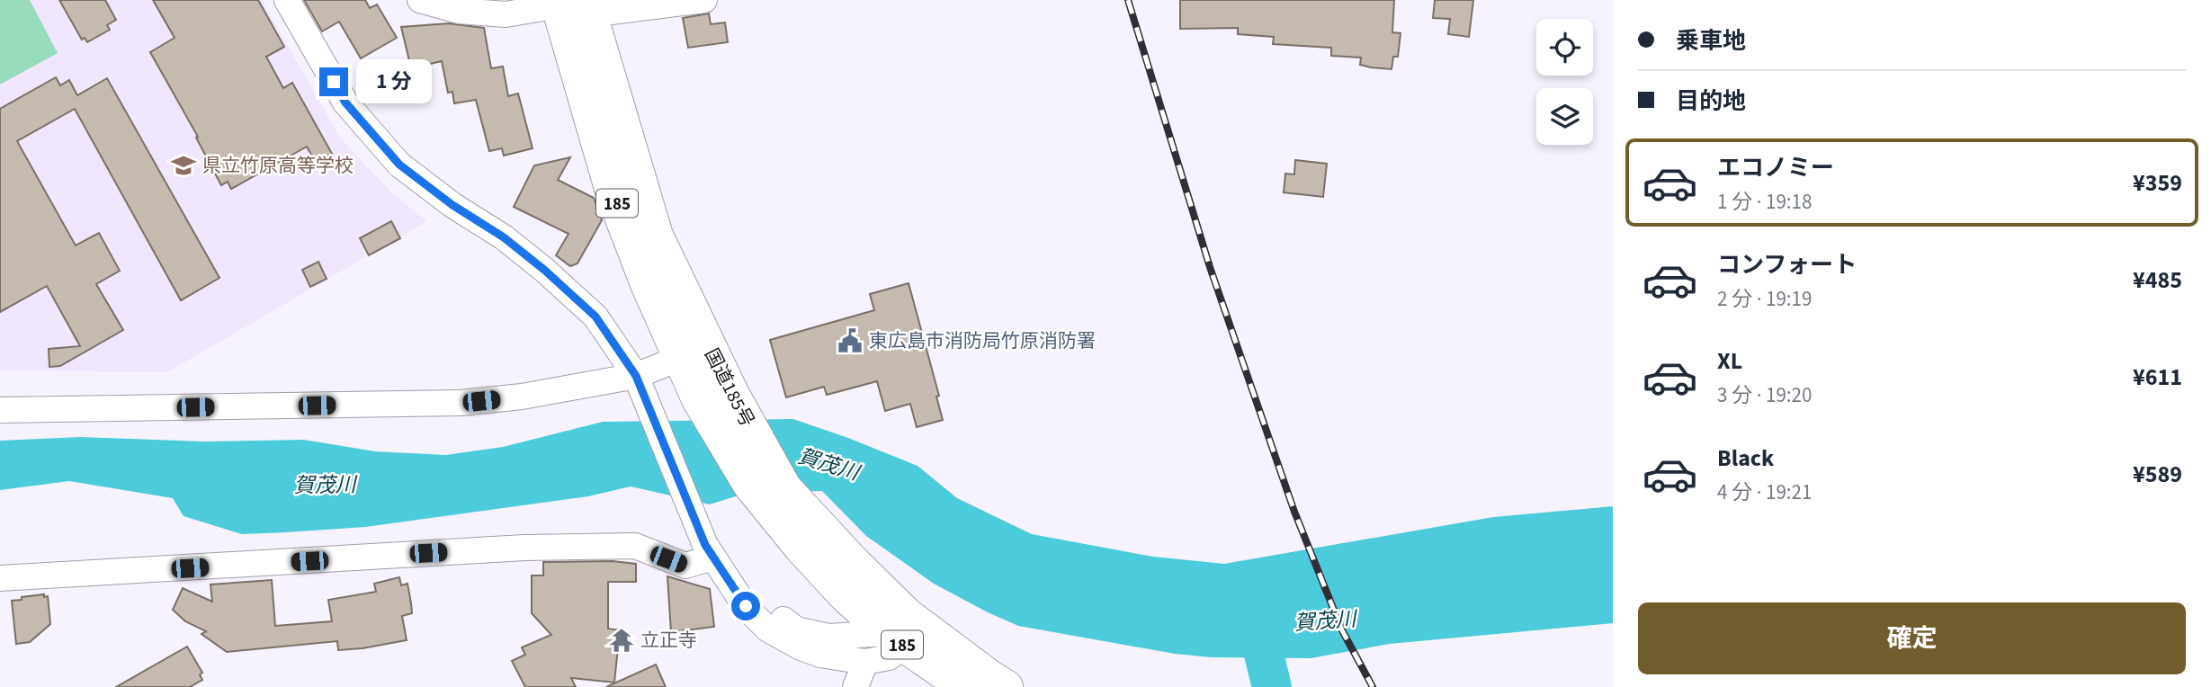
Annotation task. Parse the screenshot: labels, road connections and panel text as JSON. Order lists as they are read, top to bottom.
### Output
{
  "streets": {
    "highway": ["185", "国道185号"]
  },
  "water": ["賀茂川"],
  "places": {
    "school or university": ["県立竹原高等学校"],
    "public building": ["東広島市消防局竹原消防署"],
    "temple": ["立正寺"]
  },
  "page": {
    "banner": ["乗車地", "目的地"],
    "bubble": "1 分",
    "list": [
      {
        "name": "エコノミー",
        "note": "1 分 · 19:18",
        "value": "¥359"
      },
      {
        "name": "コンフォート",
        "note": "2 分 · 19:19",
        "value": "¥485"
      },
      {
        "name": "XL",
        "note": "3 分 · 19:20",
        "value": "¥611"
      },
      {
        "name": "Black",
        "note": "4 分 · 19:21",
        "value": "¥589"
      }
    ],
    "buttons": "確定"
  }
}
